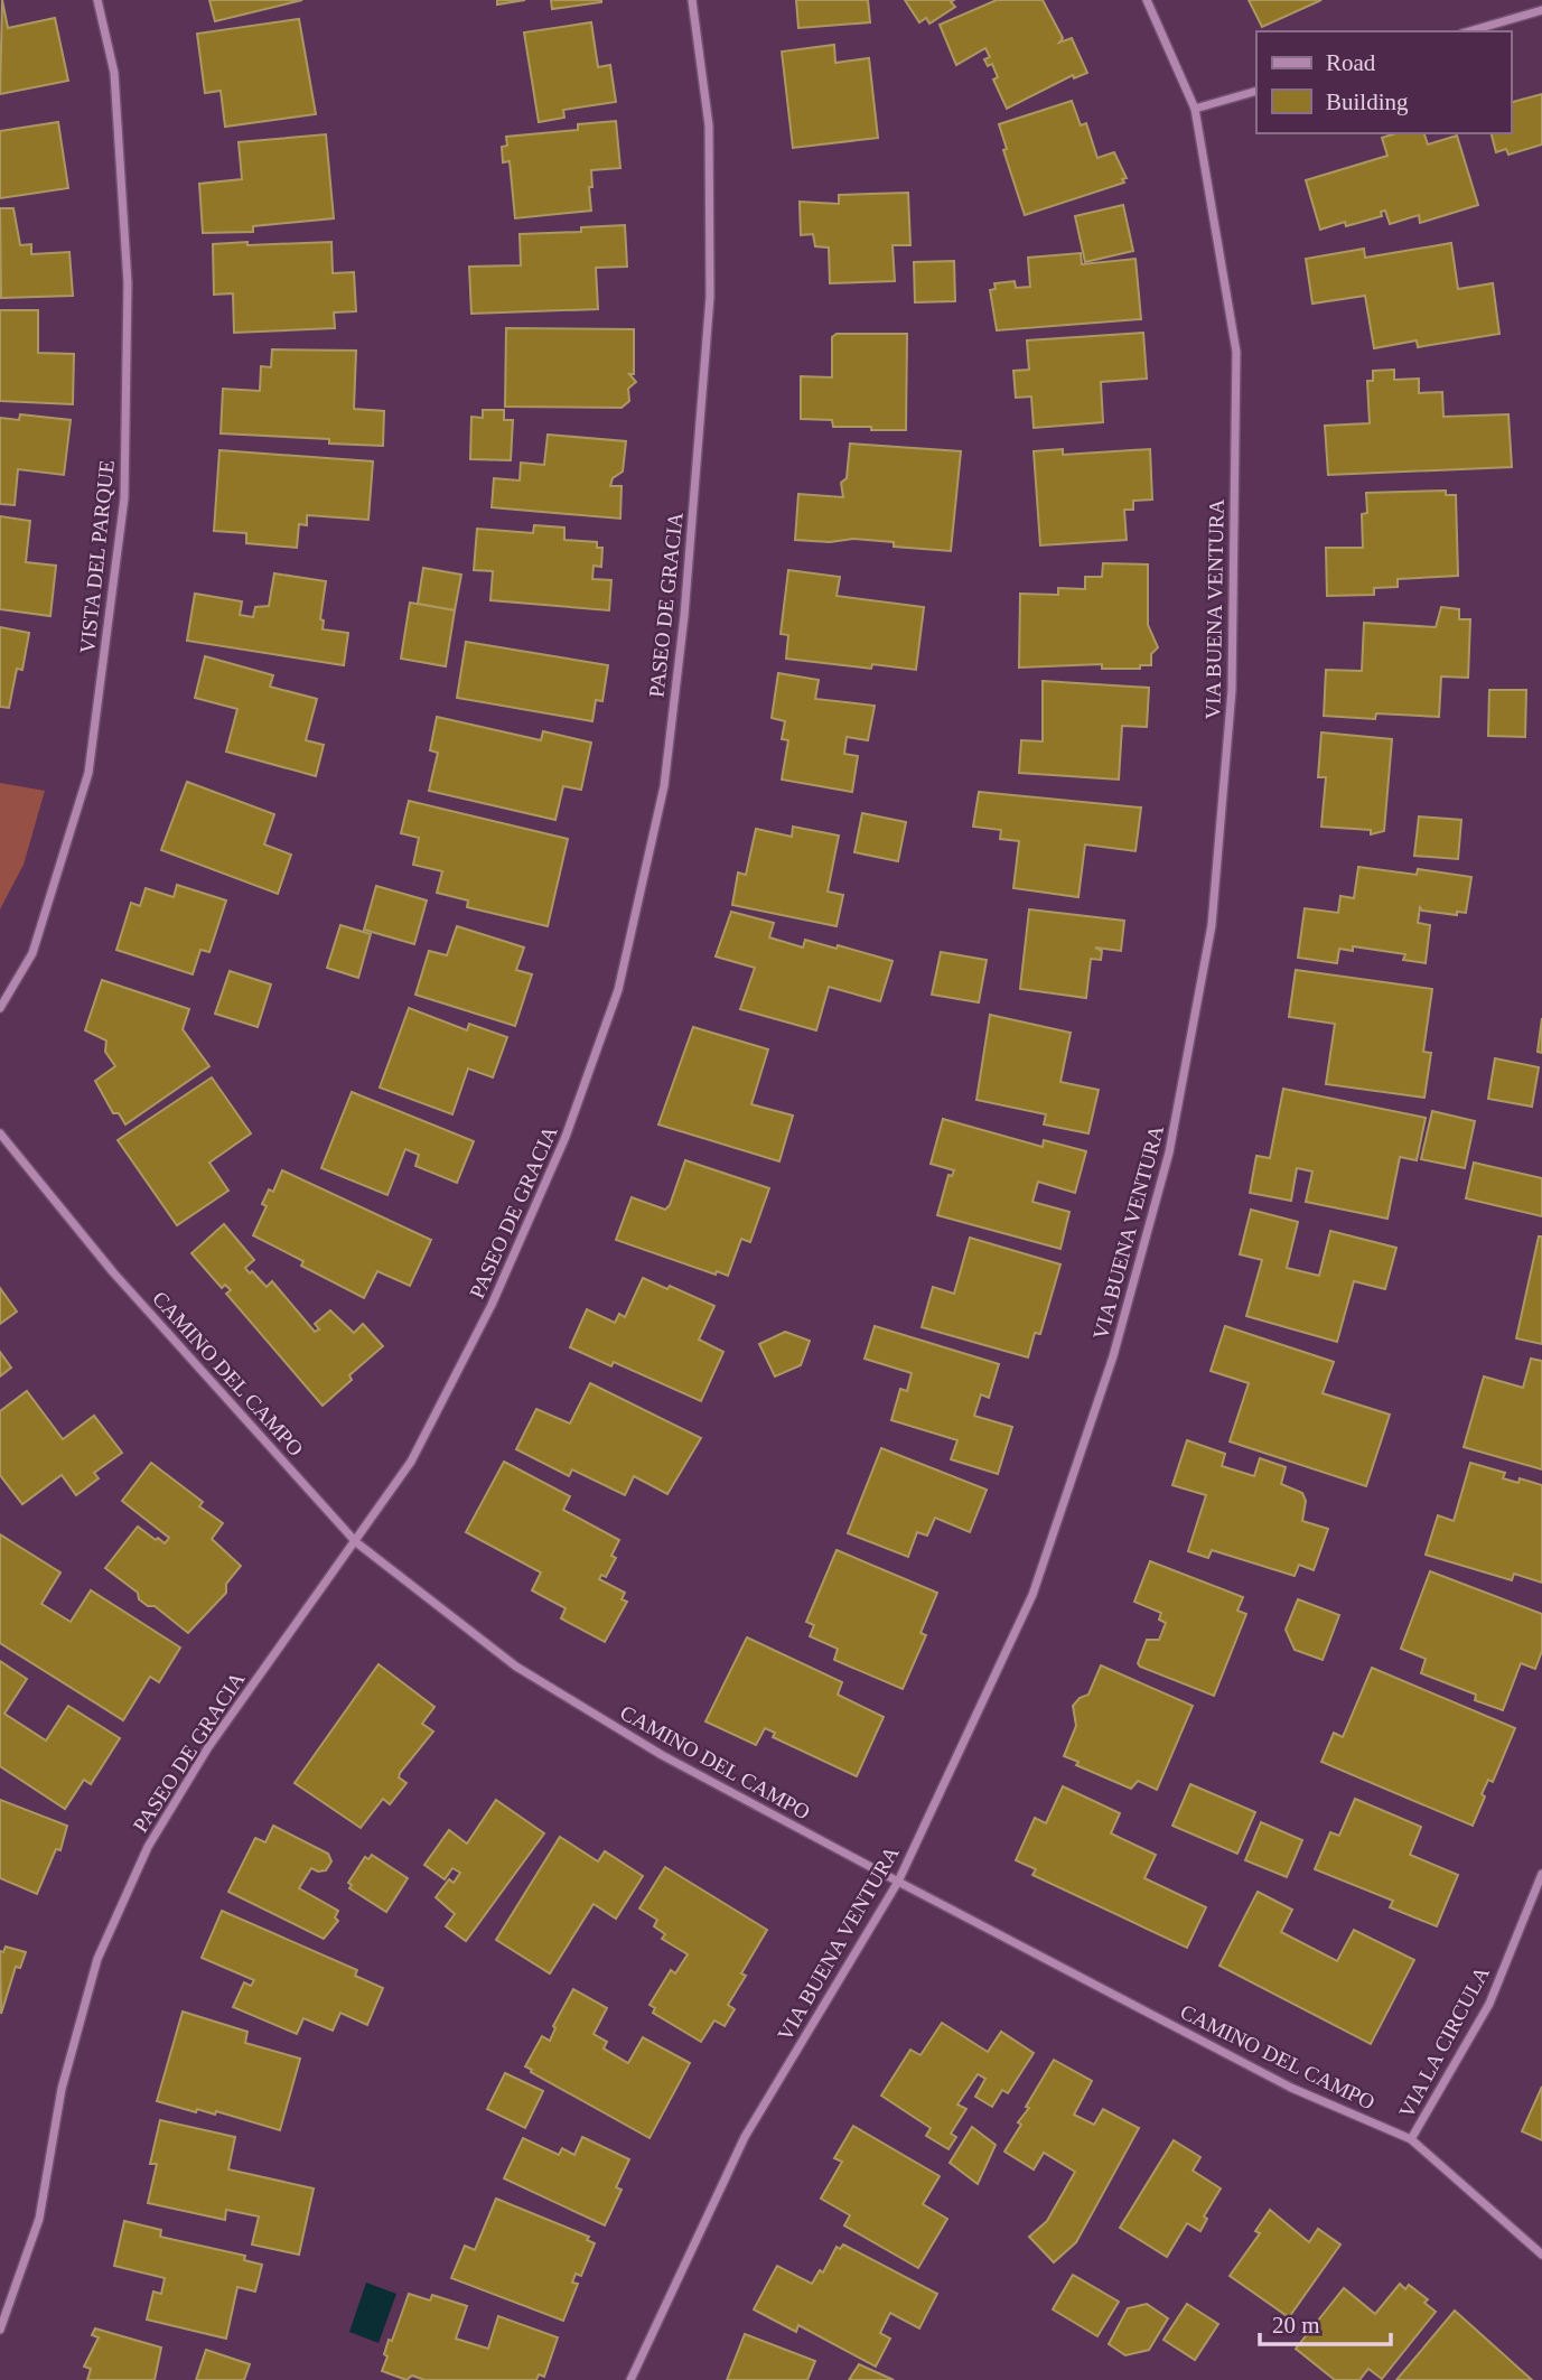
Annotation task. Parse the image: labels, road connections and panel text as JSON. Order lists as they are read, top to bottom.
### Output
{
  "streets": {
    "street": [
      "VISTA DEL PARQUE",
      "PASEO DE GRACIA",
      "VIA BUENA VENTURA",
      "CAMINO DEL CAMPO",
      "VIA LA CIRCULA"
    ]
  },
  "crossings": [
    ["PASEO DE GRACIA", "CAMINO DEL CAMPO"],
    ["VIA BUENA VENTURA", "CAMINO DEL CAMPO"],
    ["CAMINO DEL CAMPO", "VIA LA CIRCULA"]
  ],
  "legend": ["Road", "Building"],
  "scale_bar": "20 m"
}
